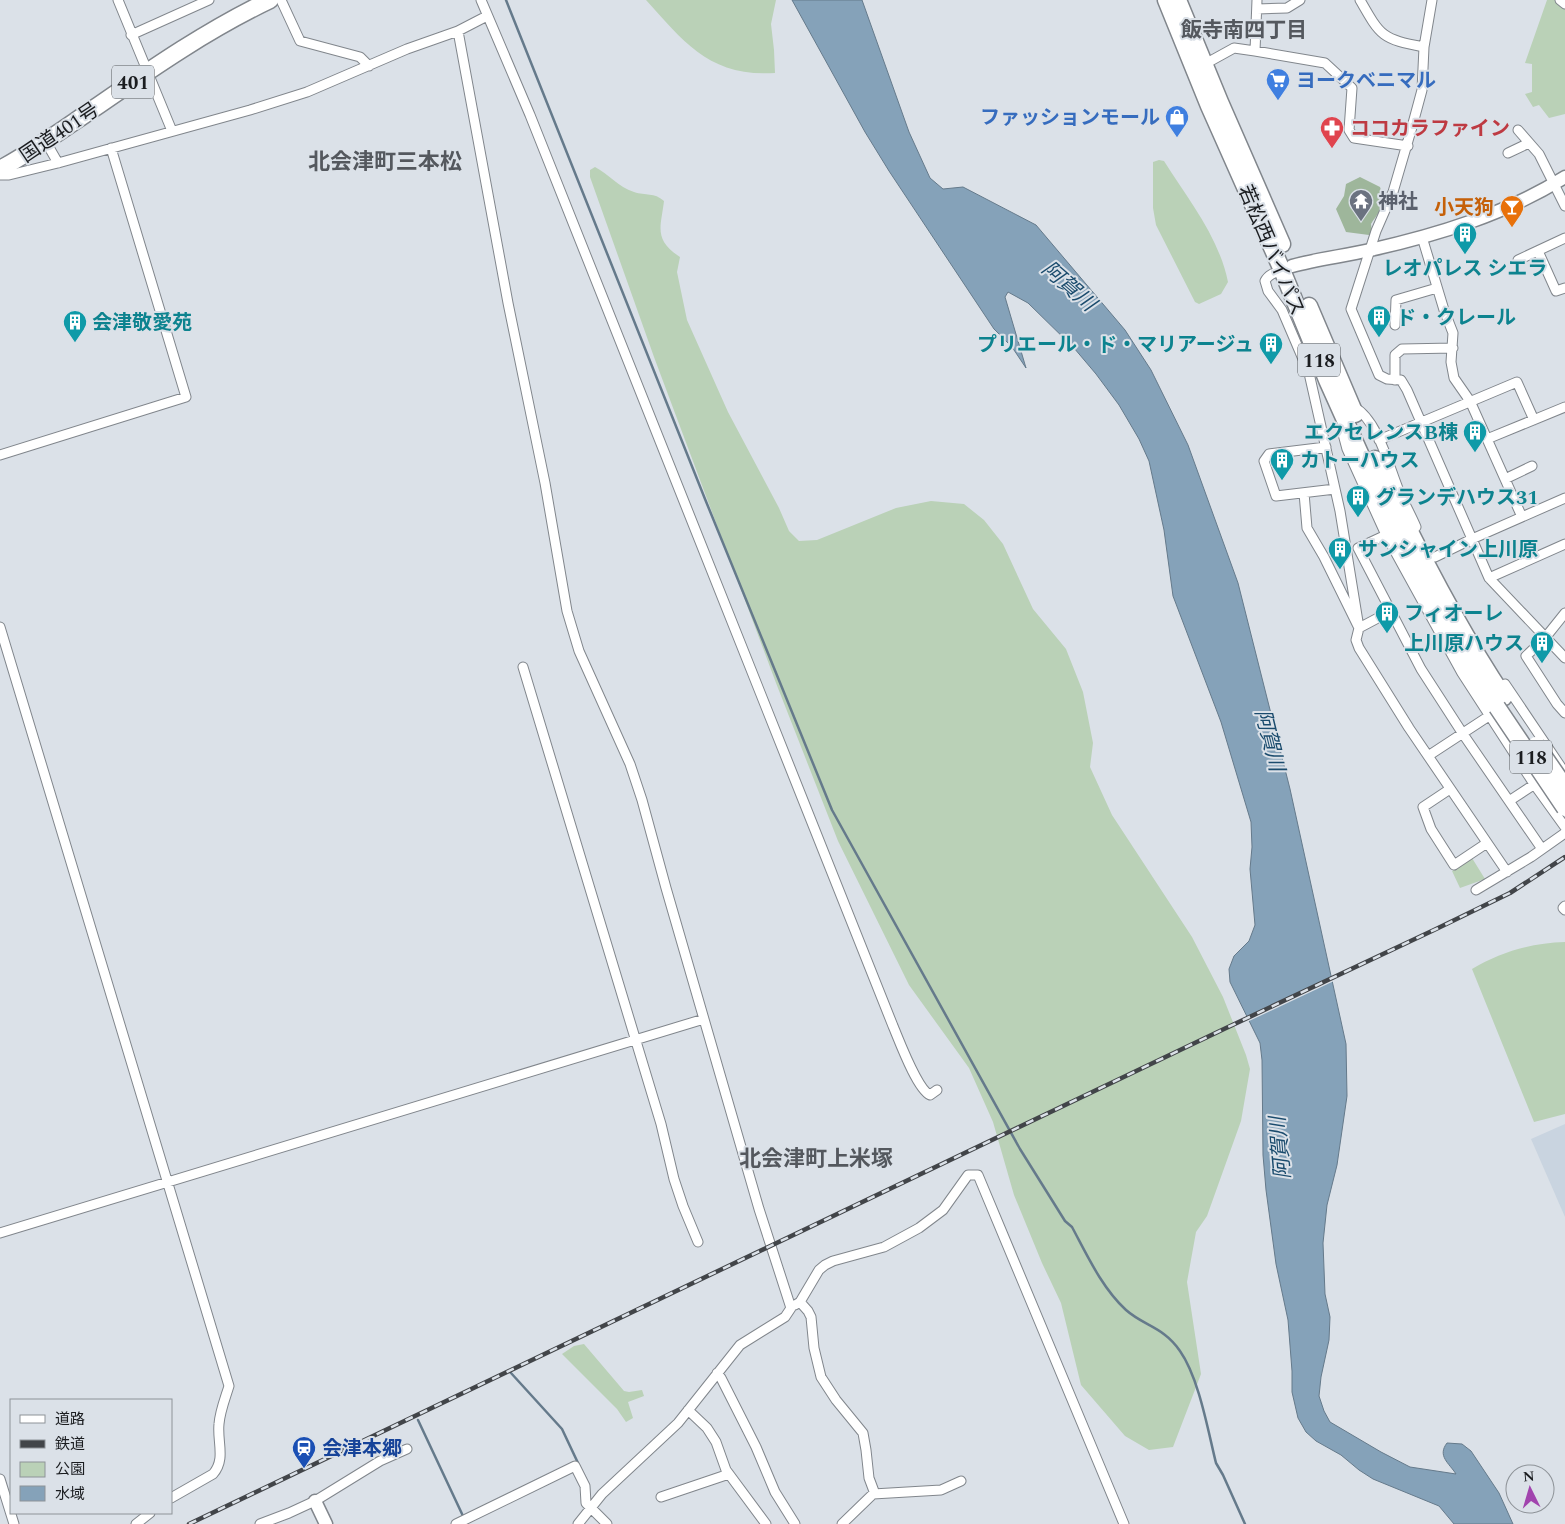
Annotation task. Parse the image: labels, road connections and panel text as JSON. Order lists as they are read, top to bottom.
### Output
{
  "streets": {
    "highway": [
      "401",
      "国道401号",
      "若松西バイパス",
      "118"
    ]
  },
  "districts": ["飯寺南四丁目", "北会津町三本松", "北会津町上米塚"],
  "water": ["阿賀川"],
  "places": {
    "supermarket": ["ヨークベニマル"],
    "shop": ["ファッションモール"],
    "pharmacy": ["ココカラファイン"],
    "temple": ["神社"],
    "bar": ["小天狗"],
    "building": [
      "レオパレス シエラ",
      "ド・クレール",
      "会津敬愛苑",
      "プリエール・ド・マリアージュ",
      "エクセレンスB棟",
      "カトーハウス",
      "グランデハウス31",
      "サンシャイン上川原",
      "フィオーレ",
      "上川原ハウス"
    ],
    "station": ["会津本郷"]
  },
  "legend": [
    "道路",
    "鉄道",
    "公園",
    "水域"
  ],
  "north": "top"
}
